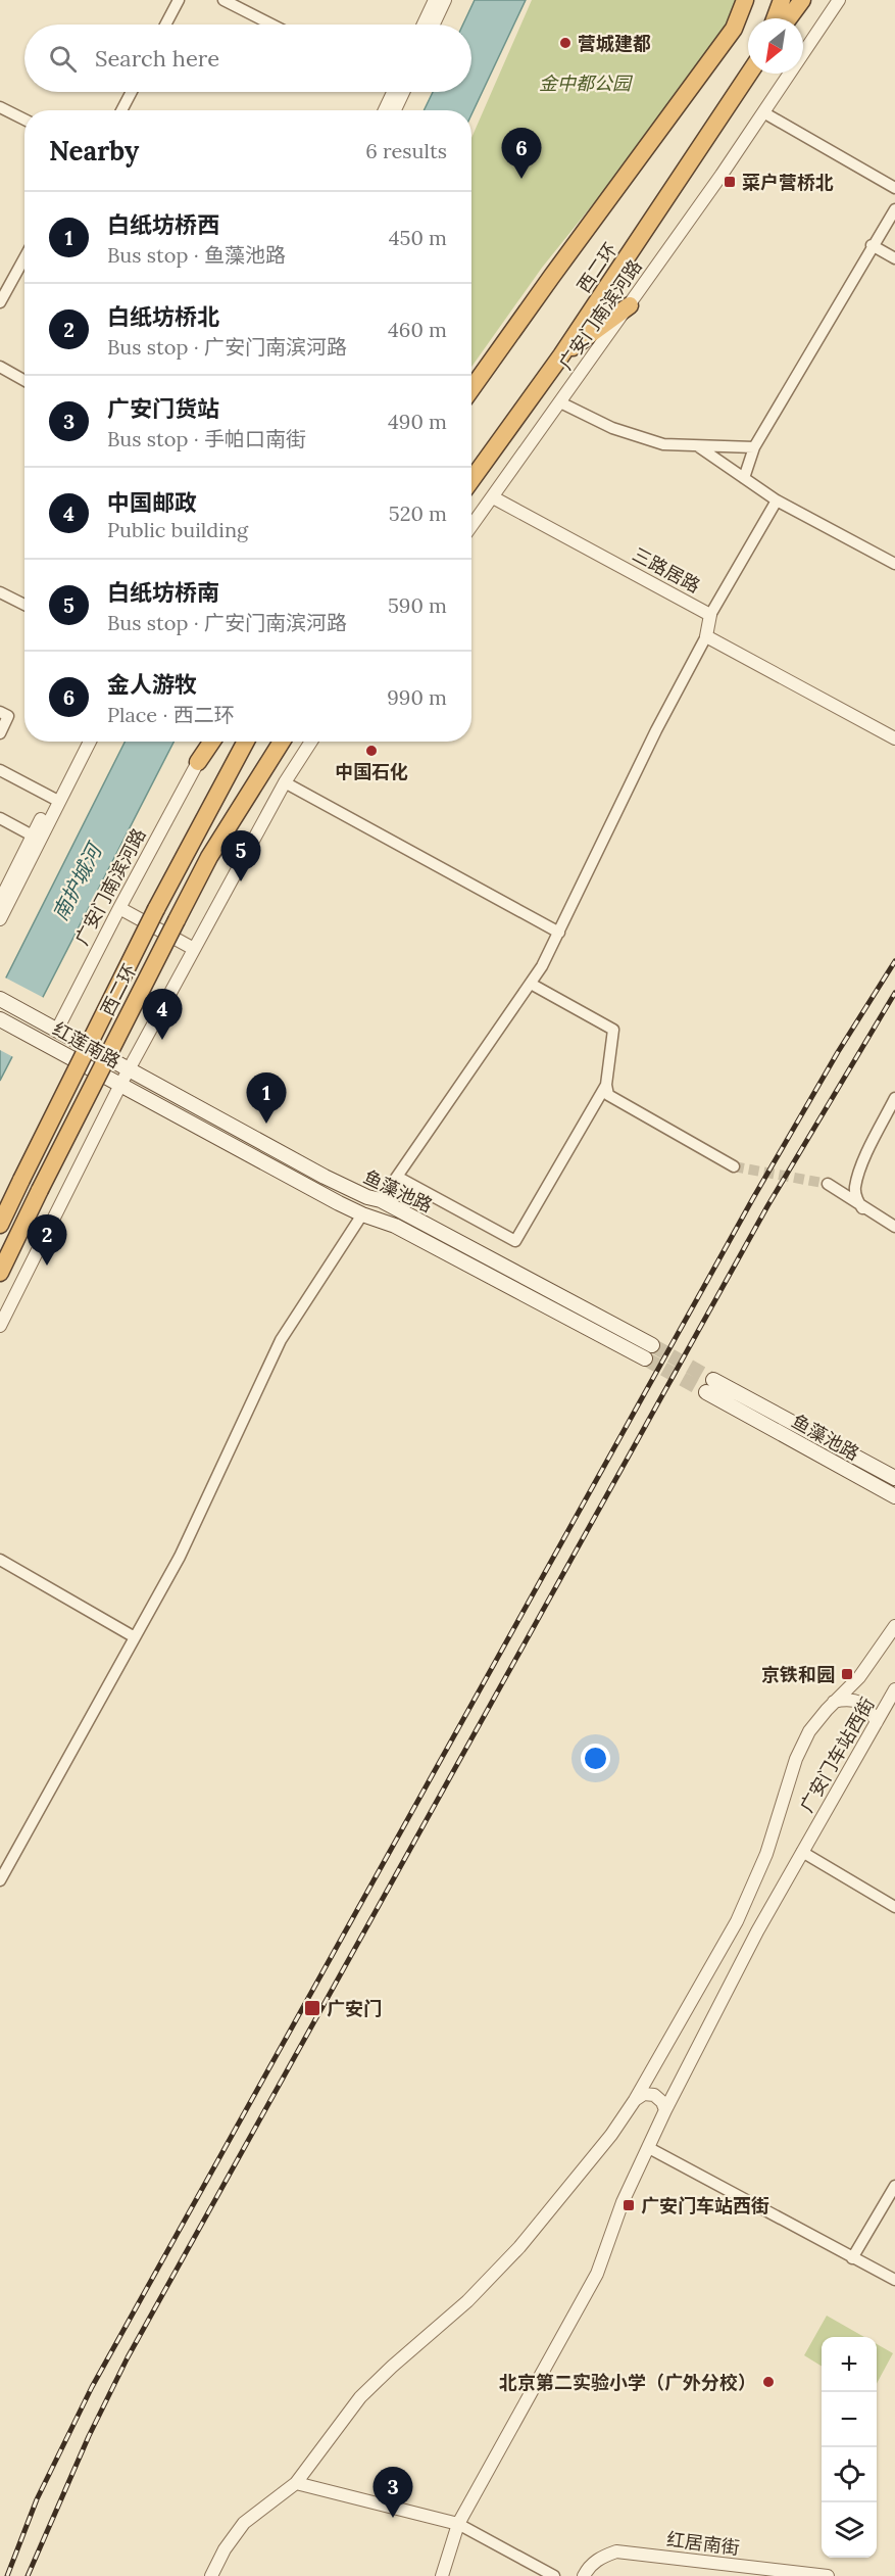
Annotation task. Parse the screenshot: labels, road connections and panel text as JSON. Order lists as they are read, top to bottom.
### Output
{
  "streets": {
    "highway": ["西二环"],
    "main road": ["红莲南路", "鱼藻池路"],
    "street": [
      "广安门南滨河路",
      "三路居路",
      "广安门车站西街",
      "红居南街"
    ]
  },
  "crossings": [
    ["广安门南滨河路", "三路居路"],
    ["广安门南滨河路", "红莲南路"],
    ["红莲南路", "鱼藻池路"]
  ],
  "water": ["南护城河"],
  "parks": ["金中都公园"],
  "places": {
    "other": ["营城建都", "中国石化", "北京第二实验小学（广外分校）"],
    "transit": [
      "菜户营桥北",
      "京铁和园",
      "广安门",
      "广安门车站西街"
    ]
  },
  "north": "bottom left",
  "page": {
    "search": "Search here",
    "heading": ["Nearby", "6 results"],
    "pins": [
      "6",
      "5",
      "4",
      "1",
      "2",
      "3"
    ],
    "list": [
      {
        "mark": "1",
        "name": "白纸坊桥西",
        "note": "Bus stop · 鱼藻池路",
        "value": "450 m"
      },
      {
        "mark": "2",
        "name": "白纸坊桥北",
        "note": "Bus stop · 广安门南滨河路",
        "value": "460 m"
      },
      {
        "mark": "3",
        "name": "广安门货站",
        "note": "Bus stop · 手帕口南街",
        "value": "490 m"
      },
      {
        "mark": "4",
        "name": "中国邮政",
        "note": "Public building",
        "value": "520 m"
      },
      {
        "mark": "5",
        "name": "白纸坊桥南",
        "note": "Bus stop · 广安门南滨河路",
        "value": "590 m"
      },
      {
        "mark": "6",
        "name": "金人游牧",
        "note": "Place · 西二环",
        "value": "990 m"
      }
    ],
    "map_buttons": ["+", "−"]
  }
}
